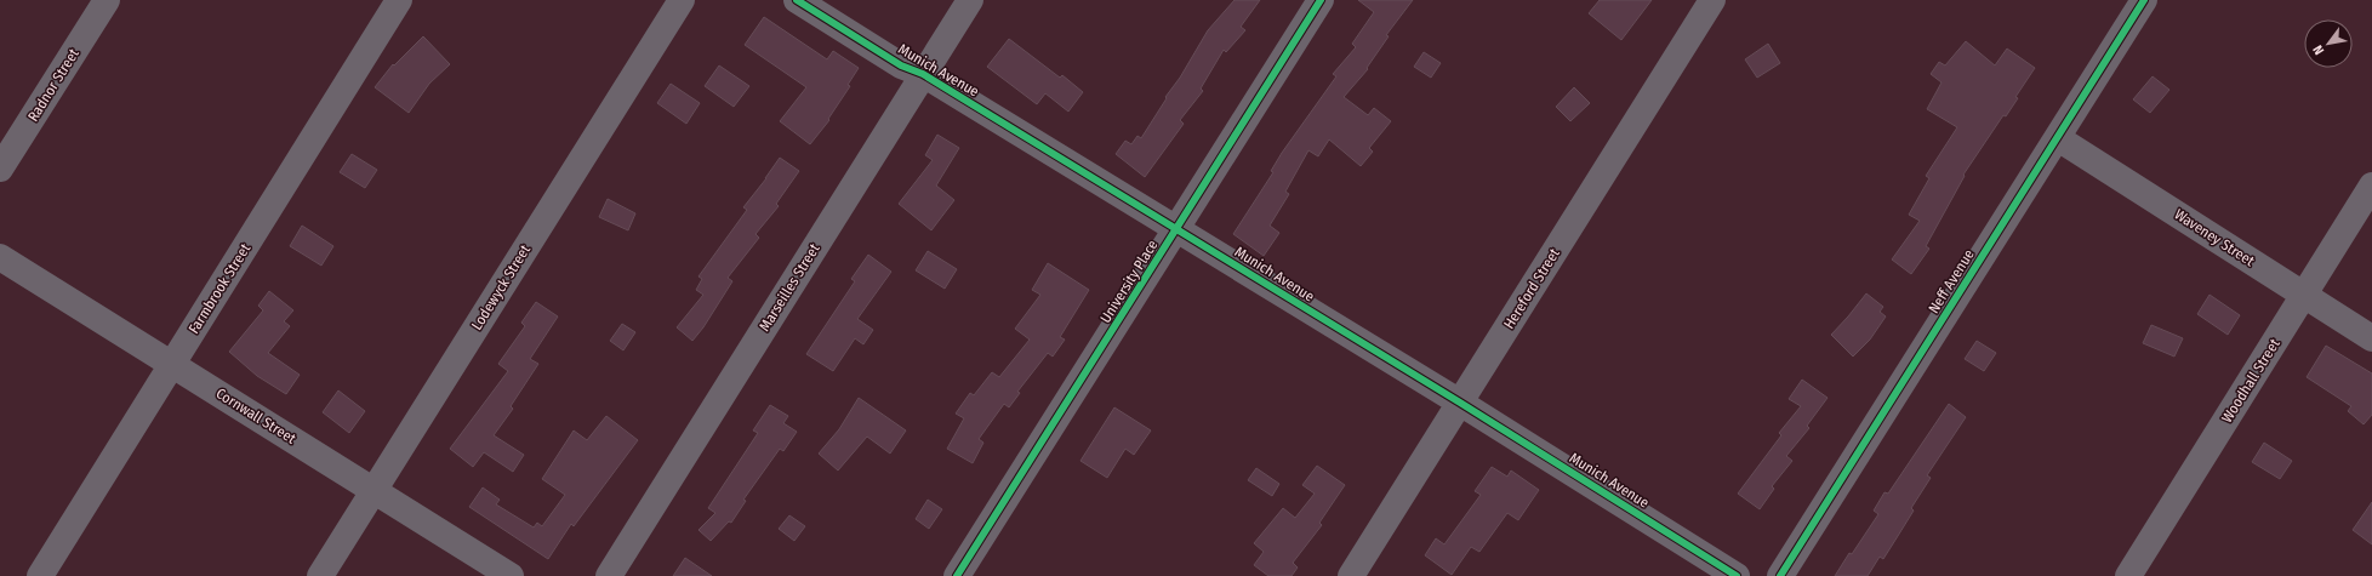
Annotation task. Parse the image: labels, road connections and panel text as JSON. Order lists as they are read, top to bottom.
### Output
{
  "streets": {
    "street": [
      "Munich Avenue",
      "Radnor Street",
      "Waveney Street",
      "University Place",
      "Neff Avenue",
      "Lodewyck Street",
      "Marseilles Street",
      "Farmbrook Street",
      "Hereford Street",
      "Woodhall Street",
      "Cornwall Street"
    ]
  },
  "crossings": [
    ["Munich Avenue", "University Place"],
    ["Munich Avenue", "Marseilles Street"],
    ["Munich Avenue", "Hereford Street"],
    ["Waveney Street", "Neff Avenue"],
    ["Waveney Street", "Woodhall Street"],
    ["Lodewyck Street", "Cornwall Street"],
    ["Farmbrook Street", "Cornwall Street"]
  ],
  "north": "bottom left"
}
